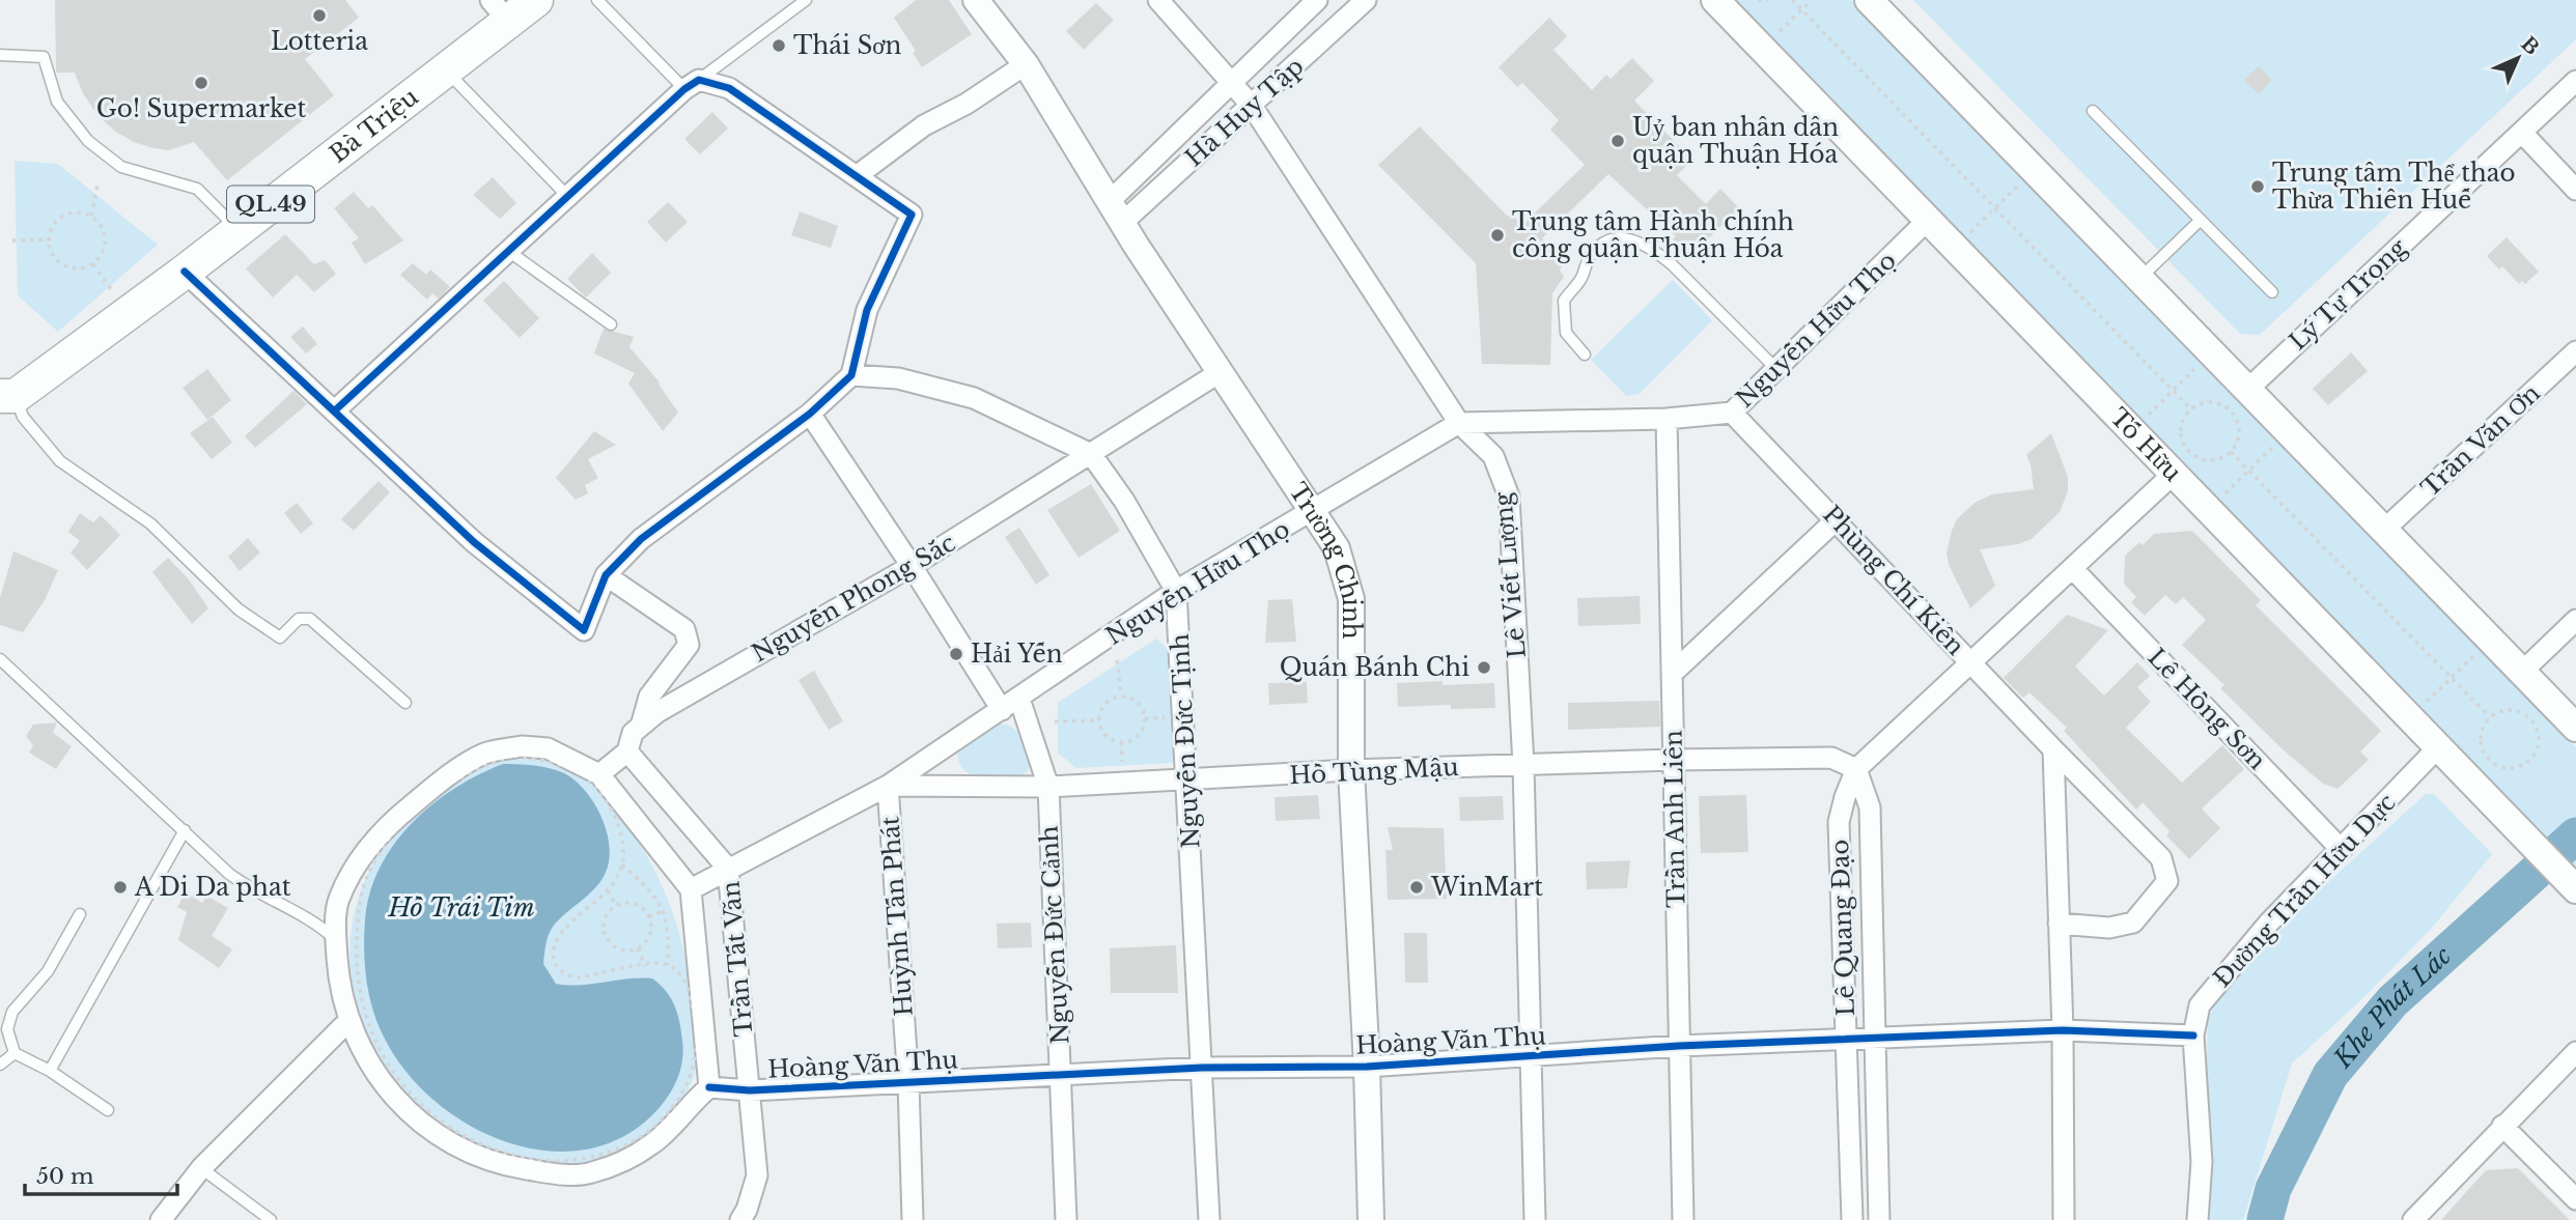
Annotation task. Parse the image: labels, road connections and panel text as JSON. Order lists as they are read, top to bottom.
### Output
{
  "streets": {
    "highway": ["Bà Triệu", "QL.49"],
    "main road": ["Tố Hữu"],
    "street": [
      "Hà Huy Tập",
      "Lý Tự Trọng",
      "Nguyễn Hữu Thọ",
      "Trần Văn Ơn",
      "Trường Chinh",
      "Lê Viết Lượng",
      "Phùng Chí Kiên",
      "Nguyễn Phong Sắc",
      "Lê Hồng Sơn",
      "Nguyễn Đức Tịnh",
      "Hồ Tùng Mậu",
      "Trần Anh Liên",
      "Đường Trần Hữu Dực",
      "Huỳnh Tấn Phát",
      "Lê Quang Đạo",
      "Nguyễn Đức Cảnh",
      "Trần Tất Văn",
      "Hoàng Văn Thụ"
    ]
  },
  "crossings": [
    ["Hà Huy Tập", "Trường Chinh"],
    ["Hà Huy Tập", "Lê Viết Lượng"],
    ["Nguyễn Hữu Thọ", "Tố Hữu"],
    ["Nguyễn Hữu Thọ", "Trường Chinh"],
    ["Nguyễn Hữu Thọ", "Lê Viết Lượng"],
    ["Nguyễn Hữu Thọ", "Phùng Chí Kiên"],
    ["Nguyễn Hữu Thọ", "Nguyễn Đức Tịnh"],
    ["Nguyễn Hữu Thọ", "Hồ Tùng Mậu"],
    ["Nguyễn Hữu Thọ", "Trần Anh Liên"],
    ["Nguyễn Hữu Thọ", "Huỳnh Tấn Phát"],
    ["Nguyễn Hữu Thọ", "Nguyễn Đức Cảnh"],
    ["Nguyễn Hữu Thọ", "Trần Tất Văn"],
    ["Tố Hữu", "Đường Trần Hữu Dực"],
    ["Tố Hữu", "Lê Quang Đạo"],
    ["Trường Chinh", "Nguyễn Phong Sắc"],
    ["Trường Chinh", "Hồ Tùng Mậu"],
    ["Trường Chinh", "Hoàng Văn Thụ"],
    ["Lê Viết Lượng", "Hồ Tùng Mậu"],
    ["Lê Viết Lượng", "Hoàng Văn Thụ"],
    ["Phùng Chí Kiên", "Lê Quang Đạo"],
    ["Nguyễn Phong Sắc", "Nguyễn Đức Tịnh"],
    ["Lê Hồng Sơn", "Đường Trần Hữu Dực"],
    ["Lê Hồng Sơn", "Lê Quang Đạo"],
    ["Nguyễn Đức Tịnh", "Hồ Tùng Mậu"],
    ["Nguyễn Đức Tịnh", "Hoàng Văn Thụ"],
    ["Hồ Tùng Mậu", "Trần Anh Liên"],
    ["Hồ Tùng Mậu", "Huỳnh Tấn Phát"],
    ["Hồ Tùng Mậu", "Lê Quang Đạo"],
    ["Hồ Tùng Mậu", "Nguyễn Đức Cảnh"],
    ["Trần Anh Liên", "Hoàng Văn Thụ"],
    ["Đường Trần Hữu Dực", "Hoàng Văn Thụ"],
    ["Huỳnh Tấn Phát", "Hoàng Văn Thụ"],
    ["Lê Quang Đạo", "Hoàng Văn Thụ"],
    ["Nguyễn Đức Cảnh", "Hoàng Văn Thụ"],
    ["Trần Tất Văn", "Hoàng Văn Thụ"]
  ],
  "water": ["Hồ Trái Tim", "Khe Phát Lác"],
  "places": [
    "Lotteria",
    "Thái Sơn",
    "Go! Supermarket",
    "Uỷ ban nhân dân quận Thuận Hóa",
    "Trung tâm Thể thao Thừa Thiên Huế",
    "Trung tâm Hành chính công quận Thuận Hóa",
    "Hải Yến",
    "Quán Bánh Chi",
    "A Di Da phat",
    "WinMart"
  ],
  "scale_bar": "50 m",
  "north": "top right"
}
